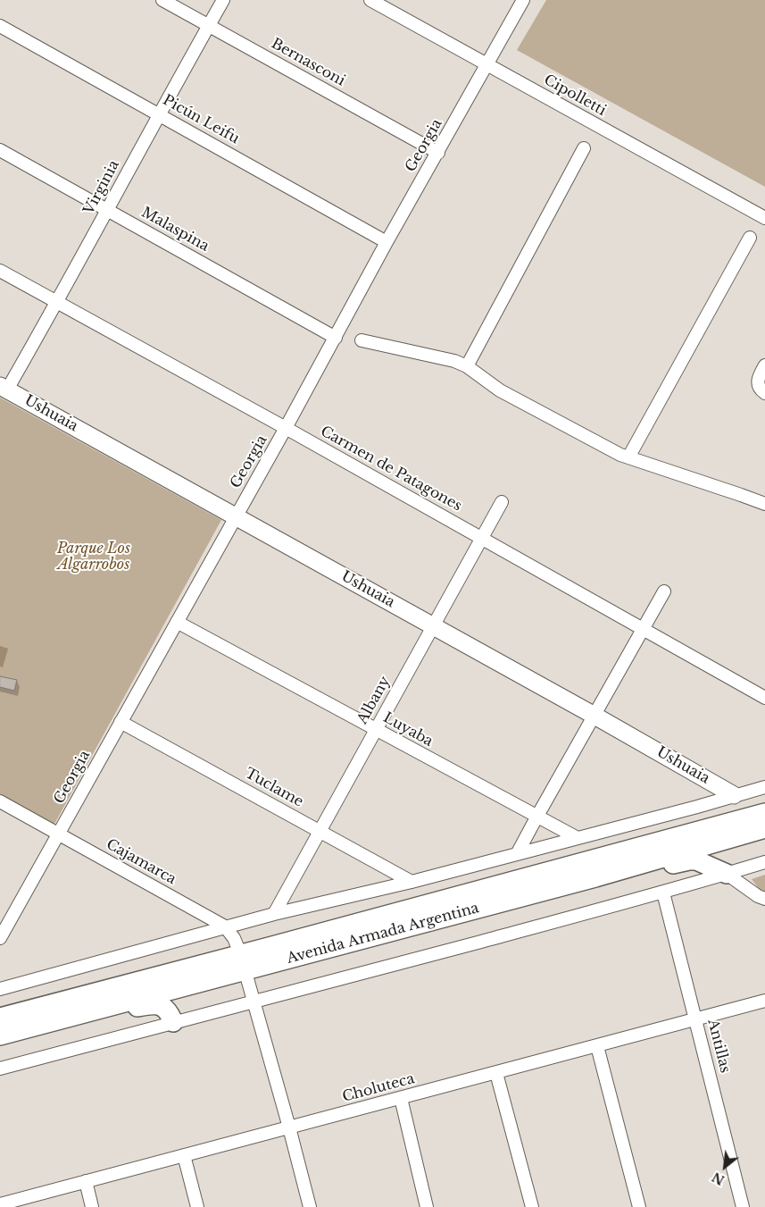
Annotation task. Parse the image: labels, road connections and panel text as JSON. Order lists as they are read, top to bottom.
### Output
{
  "streets": {
    "main road": ["Ushuaia", "Avenida Armada Argentina"],
    "street": [
      "Bernasconi",
      "Cipolletti",
      "Picún Leifu",
      "Georgia",
      "Virginia",
      "Malaspina",
      "Carmen de Patagones",
      "Albany",
      "Luyaba",
      "Tuclame",
      "Cajamarca",
      "Antillas",
      "Choluteca"
    ]
  },
  "crossings": [
    ["Bernasconi", "Georgia"],
    ["Bernasconi", "Virginia"],
    ["Cipolletti", "Georgia"],
    ["Picún Leifu", "Georgia"],
    ["Picún Leifu", "Virginia"],
    ["Georgia", "Malaspina"],
    ["Georgia", "Ushuaia"],
    ["Georgia", "Carmen de Patagones"],
    ["Georgia", "Luyaba"],
    ["Georgia", "Tuclame"],
    ["Georgia", "Cajamarca"],
    ["Virginia", "Malaspina"],
    ["Virginia", "Ushuaia"],
    ["Virginia", "Carmen de Patagones"],
    ["Ushuaia", "Albany"],
    ["Carmen de Patagones", "Albany"],
    ["Albany", "Luyaba"],
    ["Albany", "Tuclame"],
    ["Cajamarca", "Avenida Armada Argentina"],
    ["Cajamarca", "Choluteca"],
    ["Antillas", "Choluteca"]
  ],
  "parks": ["Parque Los Algarrobos"],
  "north": "bottom left"
}
